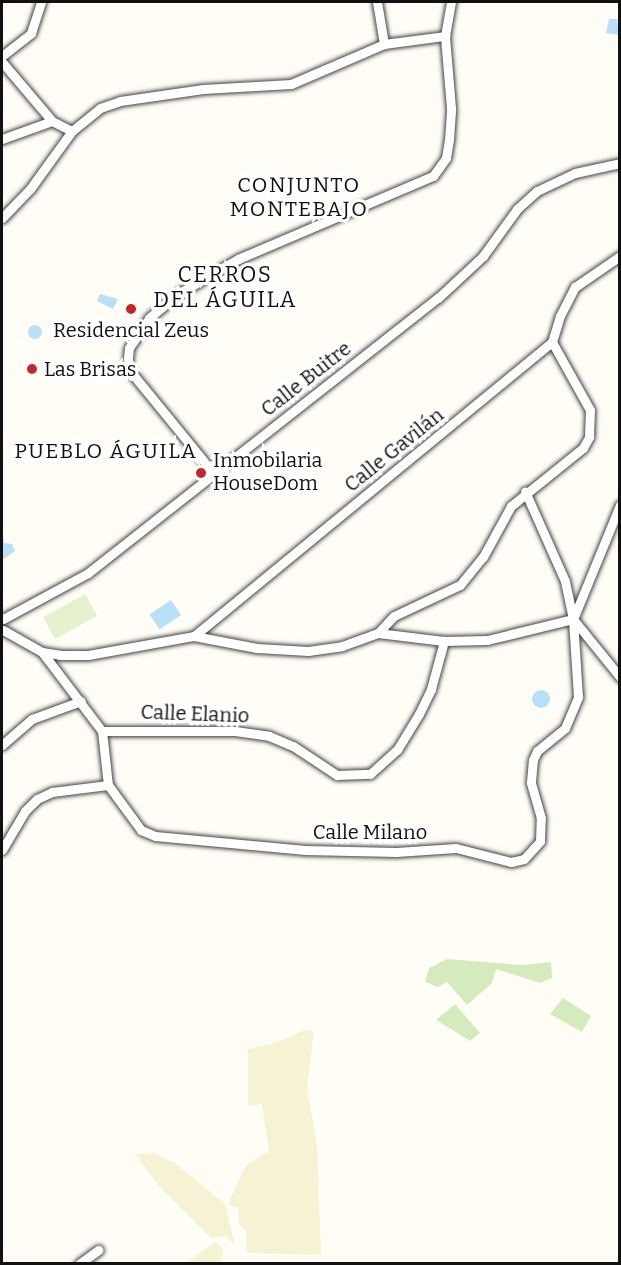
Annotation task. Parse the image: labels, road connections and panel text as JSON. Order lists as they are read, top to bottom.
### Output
{
  "streets": {
    "street": [
      "Calle Buitre",
      "Calle Gavilán",
      "Calle Elanio",
      "Calle Milano"
    ]
  },
  "districts": ["CONJUNTO MONTEBAJO", "CERROS DEL ÁGUILA", "PUEBLO ÁGUILA"],
  "places": ["Residencial Zeus", "Las Brisas", "Inmobilaria HouseDom"]
}
